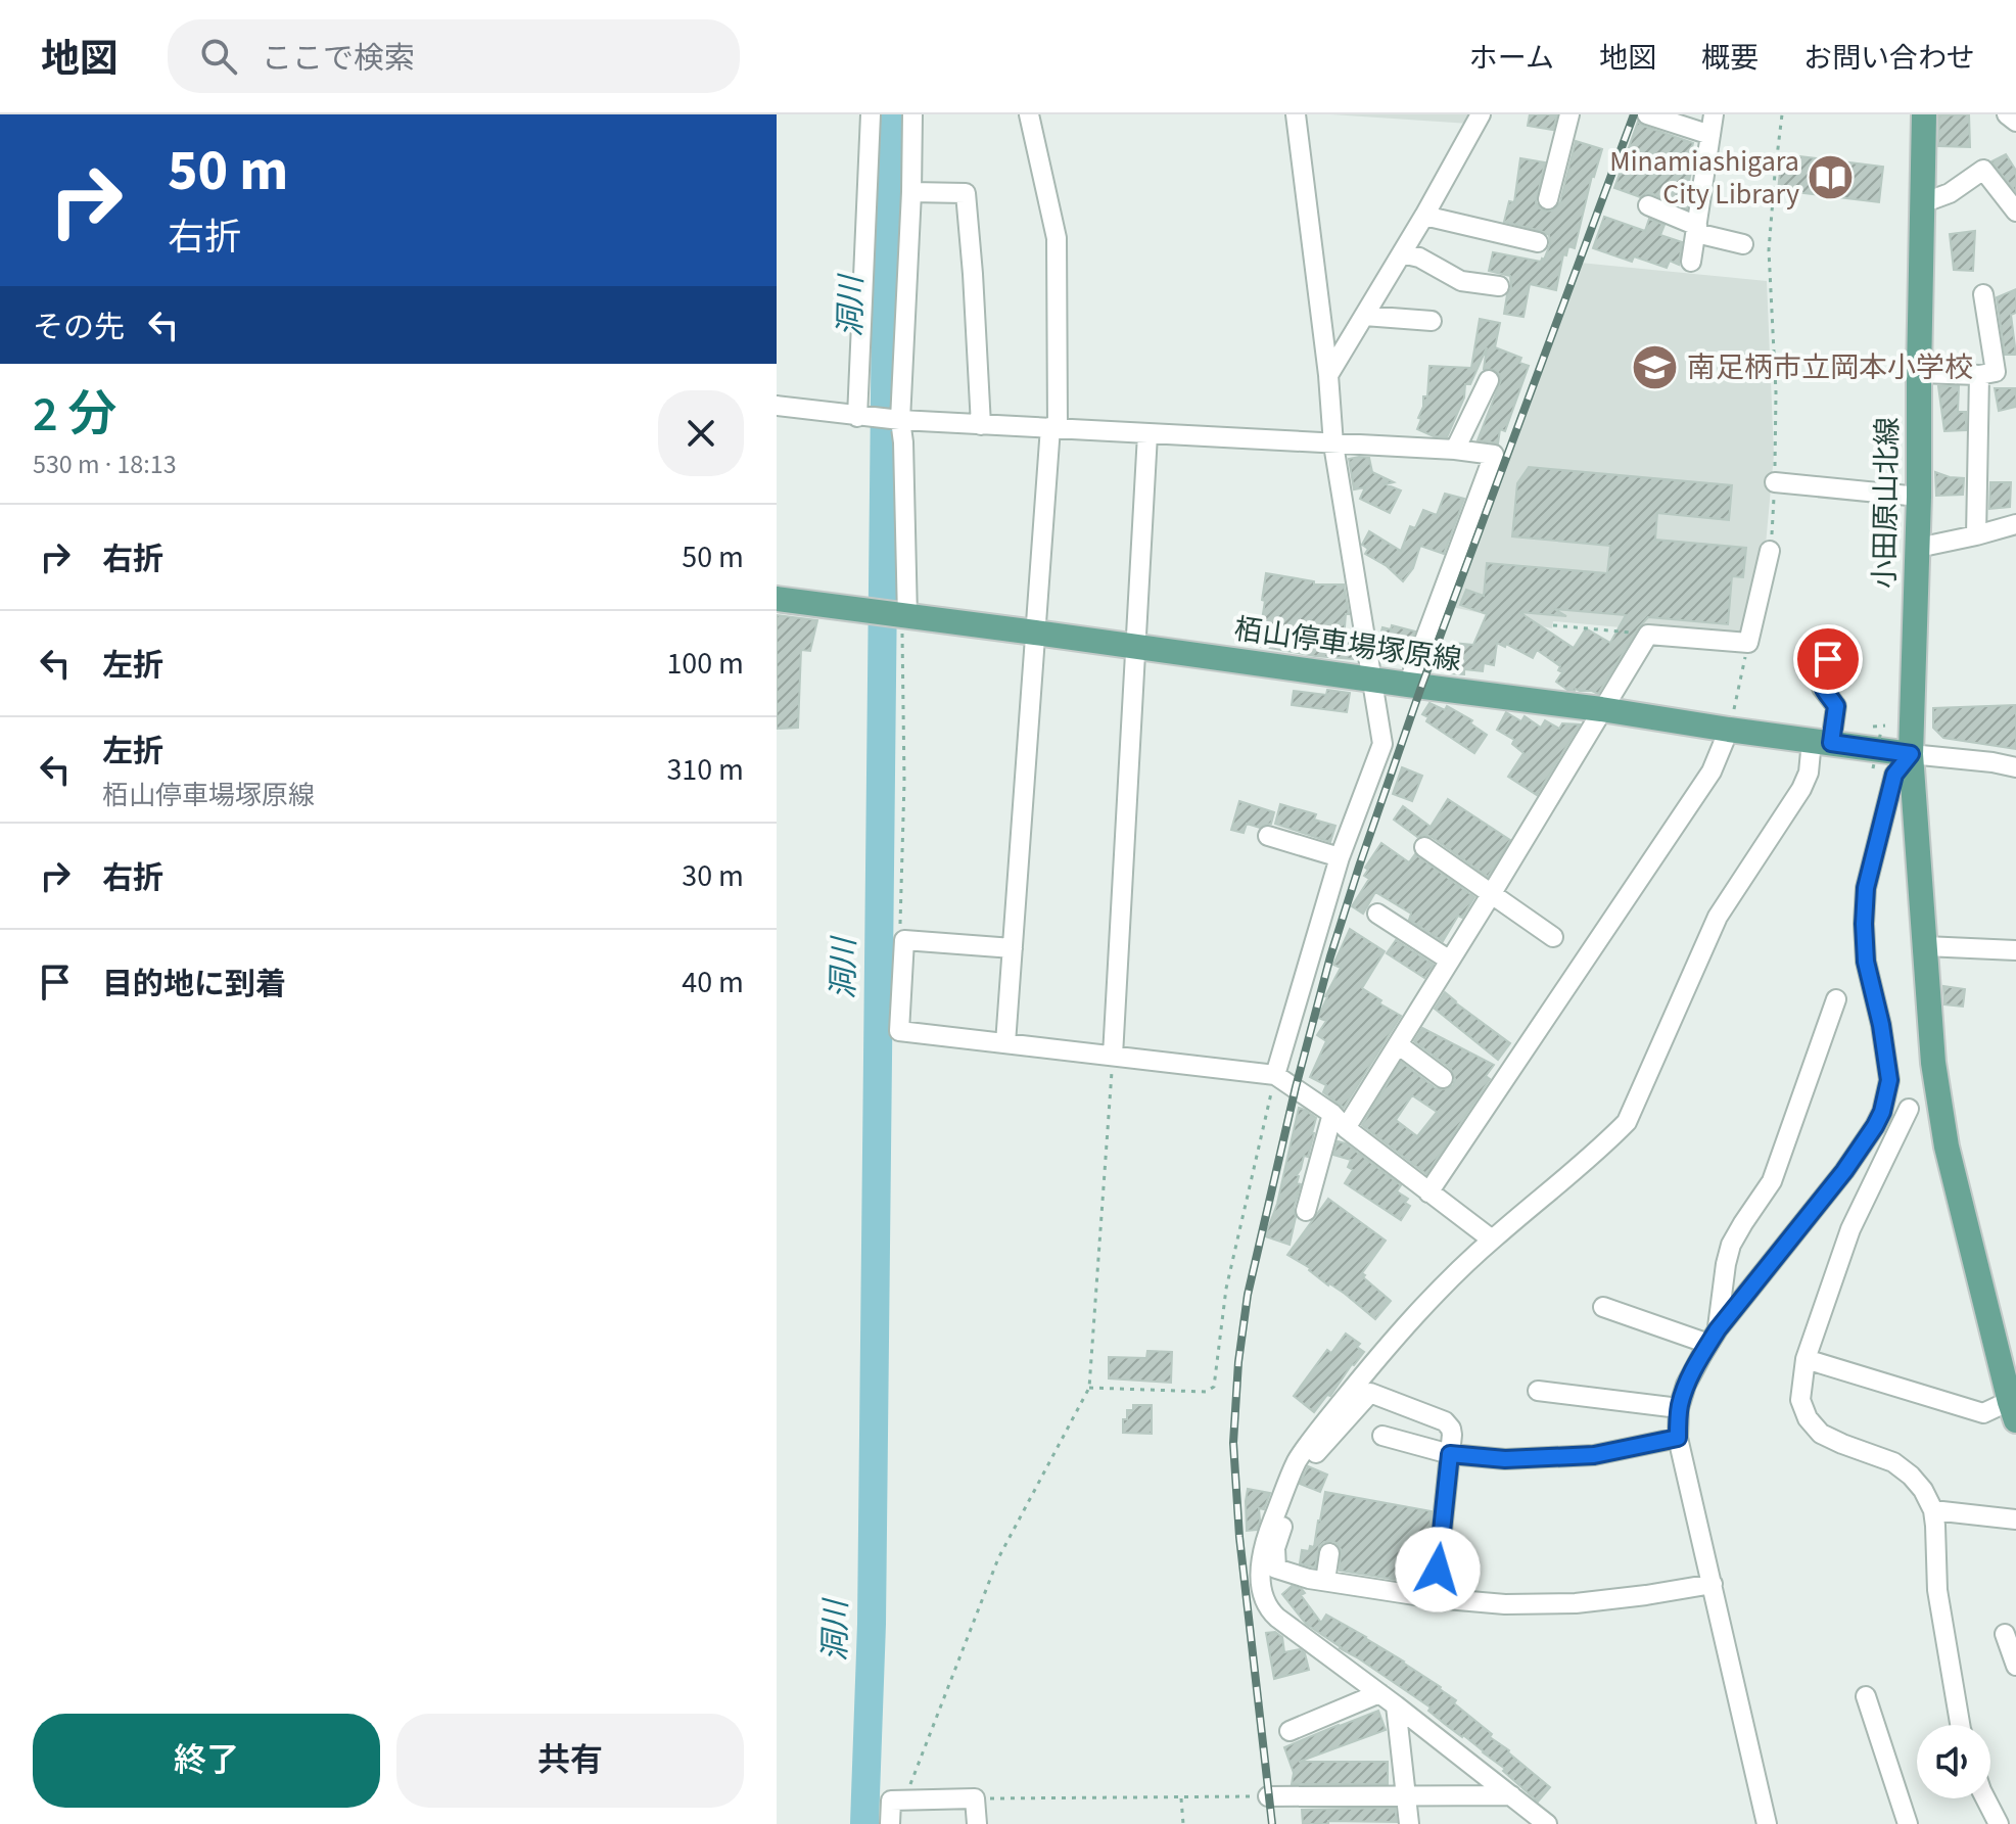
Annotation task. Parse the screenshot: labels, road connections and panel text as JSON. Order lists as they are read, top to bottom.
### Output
{
  "streets": {
    "main road": ["小田原山北線", "栢山停車場塚原線"]
  },
  "crossings": [
    ["小田原山北線", "栢山停車場塚原線"]
  ],
  "water": ["洞川"],
  "places": {
    "library": ["Minamiashigara City Library"],
    "school or university": ["南足柄市立岡本小学校"]
  },
  "page": {
    "header": "地図",
    "search": "ここで検索",
    "nav": [
      "ホーム",
      "地図",
      "概要",
      "お問い合わせ"
    ],
    "turn": ["50 m", "右折"],
    "then": "その先",
    "heading": ["2 分", "530 m · 18:13"],
    "list": [
      {
        "name": "右折",
        "value": "50 m"
      },
      {
        "name": "左折",
        "value": "100 m"
      },
      {
        "name": "左折",
        "note": "栢山停車場塚原線",
        "value": "310 m"
      },
      {
        "name": "右折",
        "value": "30 m"
      },
      {
        "name": "目的地に到着",
        "value": "40 m"
      }
    ],
    "buttons": ["終了", "共有"]
  }
}
